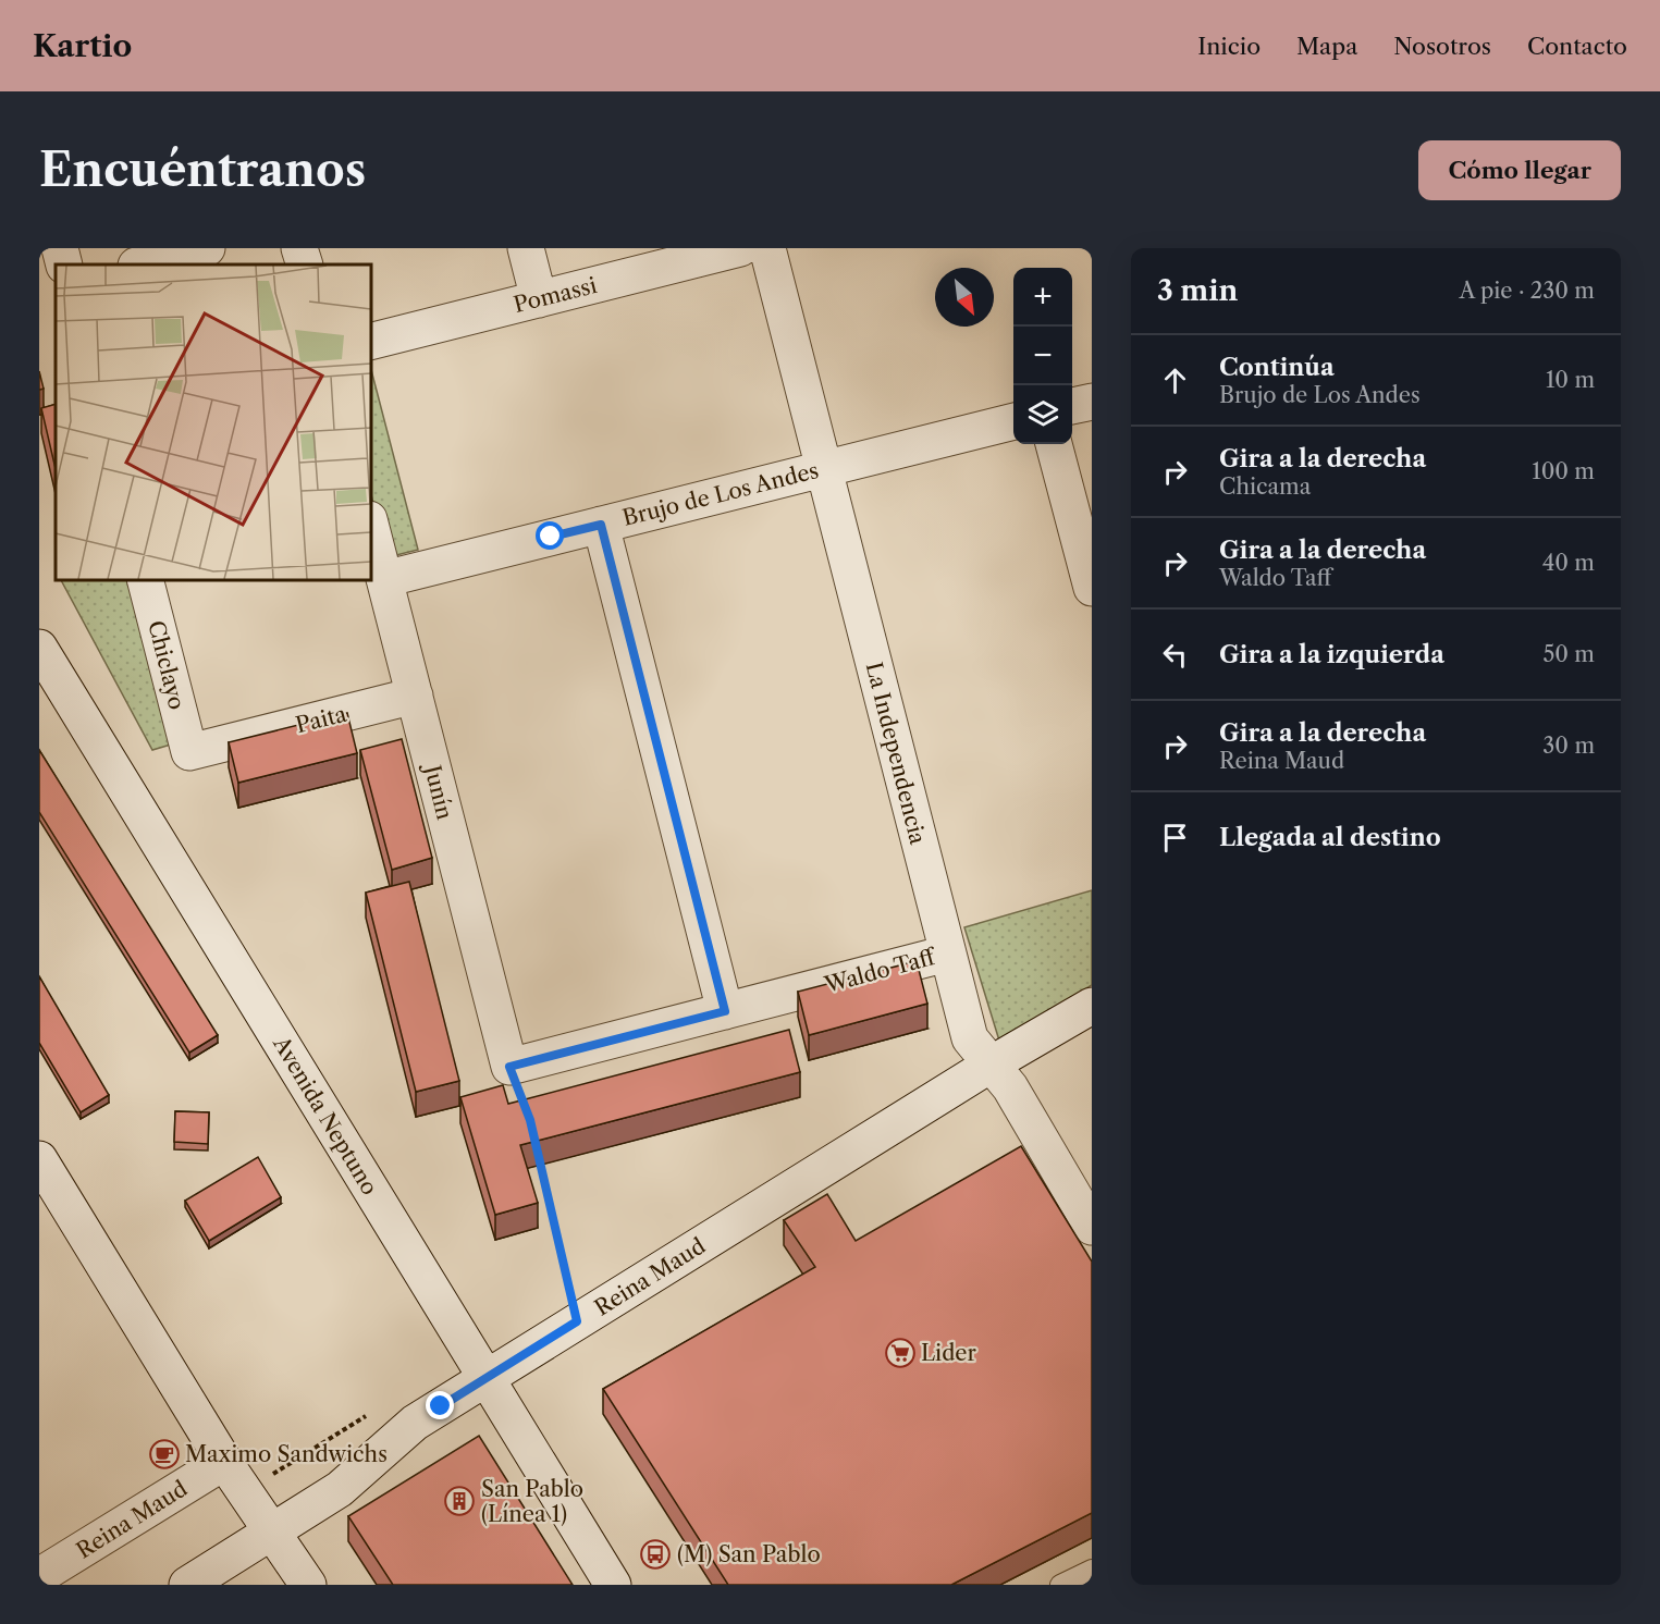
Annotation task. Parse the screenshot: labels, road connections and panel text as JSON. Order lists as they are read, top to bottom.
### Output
{
  "streets": {
    "street": [
      "Pomassi",
      "Brujo de Los Andes",
      "Chiclayo",
      "Paita",
      "La Independencia",
      "Junín",
      "Waldo Taff",
      "Avenida Neptuno",
      "Reina Maud"
    ]
  },
  "crossings": [
    ["Brujo de Los Andes", "La Independencia"],
    ["Brujo de Los Andes", "Junín"],
    ["Chiclayo", "Paita"],
    ["Paita", "Junín"],
    ["La Independencia", "Waldo Taff"],
    ["La Independencia", "Reina Maud"],
    ["Junín", "Waldo Taff"],
    ["Avenida Neptuno", "Reina Maud"]
  ],
  "places": {
    "supermarket": ["Lider"],
    "cafe": ["Maximo Sandwichs"],
    "building": ["San Pablo (Línea 1)"],
    "bus stop": ["(M) San Pablo"]
  },
  "north": "bottom right",
  "page": {
    "header": "Kartio",
    "nav": [
      "Inicio",
      "Mapa",
      "Nosotros",
      "Contacto"
    ],
    "buttons": "Cómo llegar",
    "title": "Encuéntranos",
    "heading": ["3 min", "A pie · 230 m"],
    "map_buttons": ["+", "−"],
    "list": [
      ["Continúa", "Brujo de Los Andes", "10 m"],
      ["Gira a la derecha", "Chicama", "100 m"],
      ["Gira a la derecha", "Waldo Taff", "40 m"],
      ["Gira a la izquierda", "50 m"],
      ["Gira a la derecha", "Reina Maud", "30 m"],
      "Llegada al destino"
    ]
  }
}
